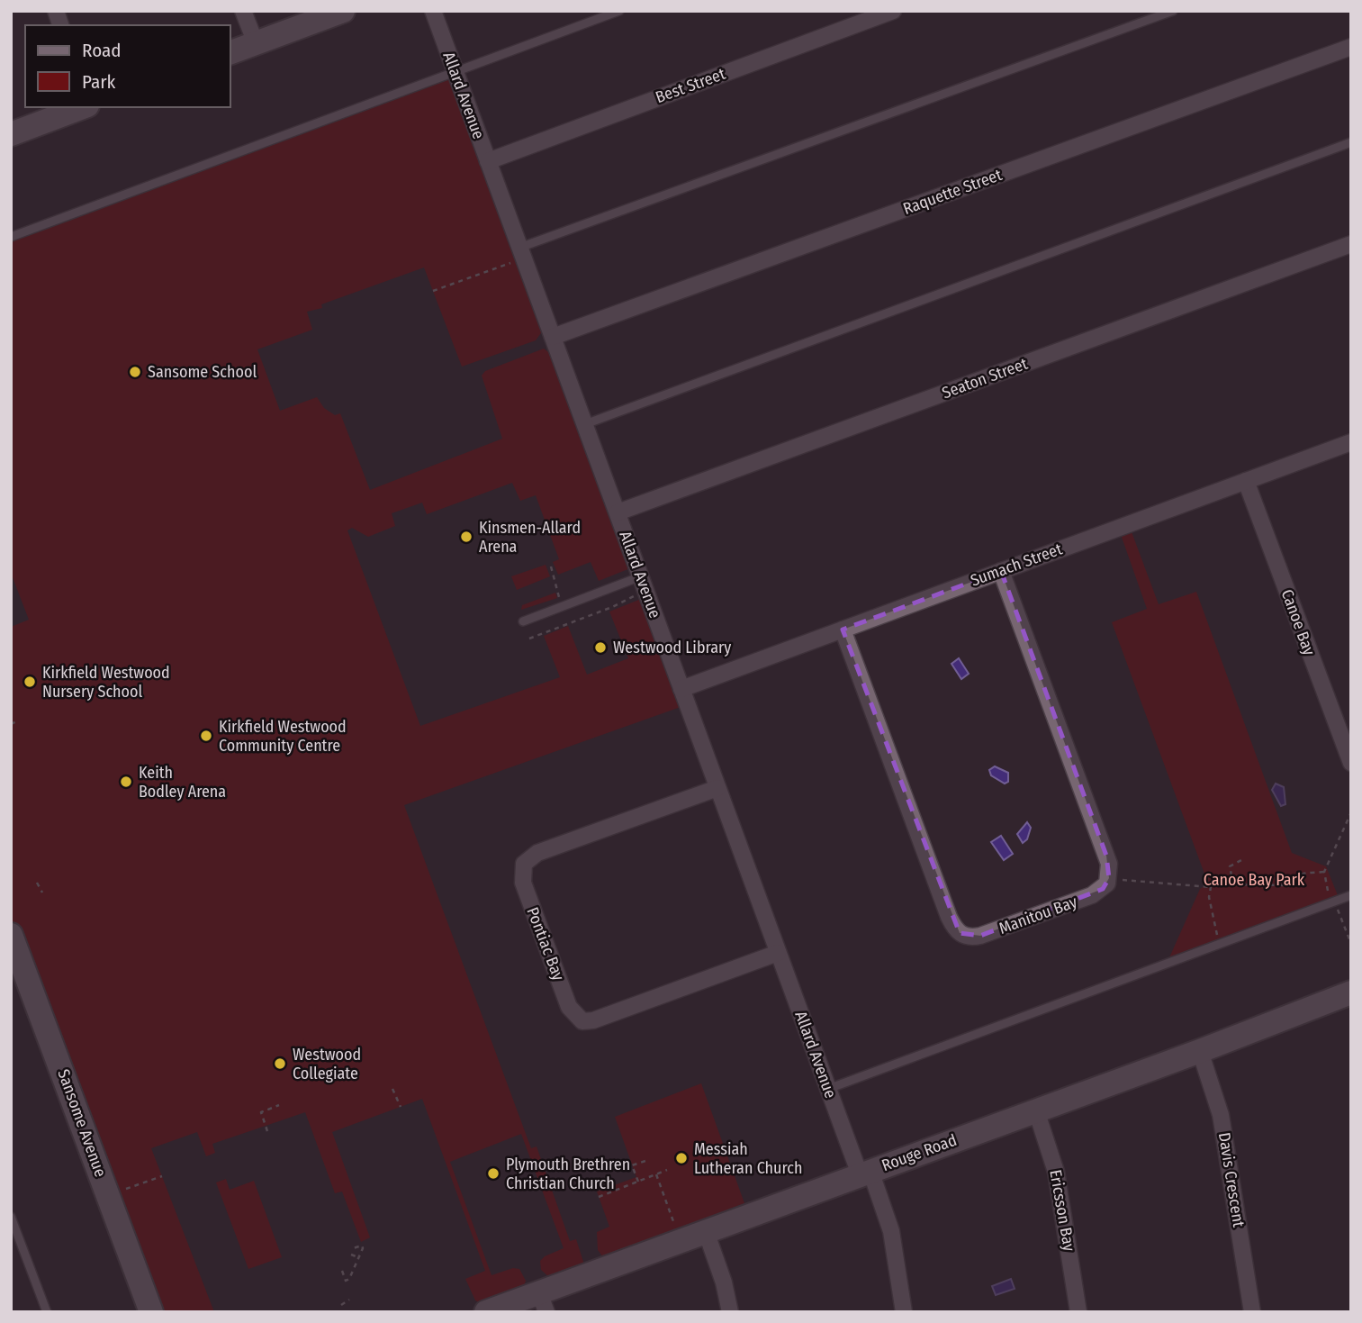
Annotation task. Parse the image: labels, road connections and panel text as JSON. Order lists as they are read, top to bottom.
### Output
{
  "streets": {
    "street": [
      "Best Street",
      "Allard Avenue",
      "Raquette Street",
      "Seaton Street",
      "Sumach Street",
      "Canoe Bay",
      "Manitou Bay",
      "Pontiac Bay",
      "Sansome Avenue",
      "Rouge Road",
      "Davis Crescent",
      "Ericsson Bay"
    ]
  },
  "crossings": [
    ["Best Street", "Allard Avenue"],
    ["Allard Avenue", "Raquette Street"],
    ["Allard Avenue", "Seaton Street"],
    ["Allard Avenue", "Sumach Street"],
    ["Allard Avenue", "Pontiac Bay"],
    ["Allard Avenue", "Rouge Road"],
    ["Sumach Street", "Canoe Bay"],
    ["Sumach Street", "Manitou Bay"],
    ["Rouge Road", "Davis Crescent"],
    ["Rouge Road", "Ericsson Bay"]
  ],
  "parks": ["Canoe Bay Park"],
  "places": [
    "Sansome School",
    "Kinsmen-Allard Arena",
    "Westwood Library",
    "Kirkfield Westwood Nursery School",
    "Kirkfield Westwood Community Centre",
    "Keith Bodley Arena",
    "Westwood Collegiate",
    "Messiah Lutheran Church",
    "Plymouth Brethren Christian Church"
  ],
  "legend": ["Road", "Park"]
}
